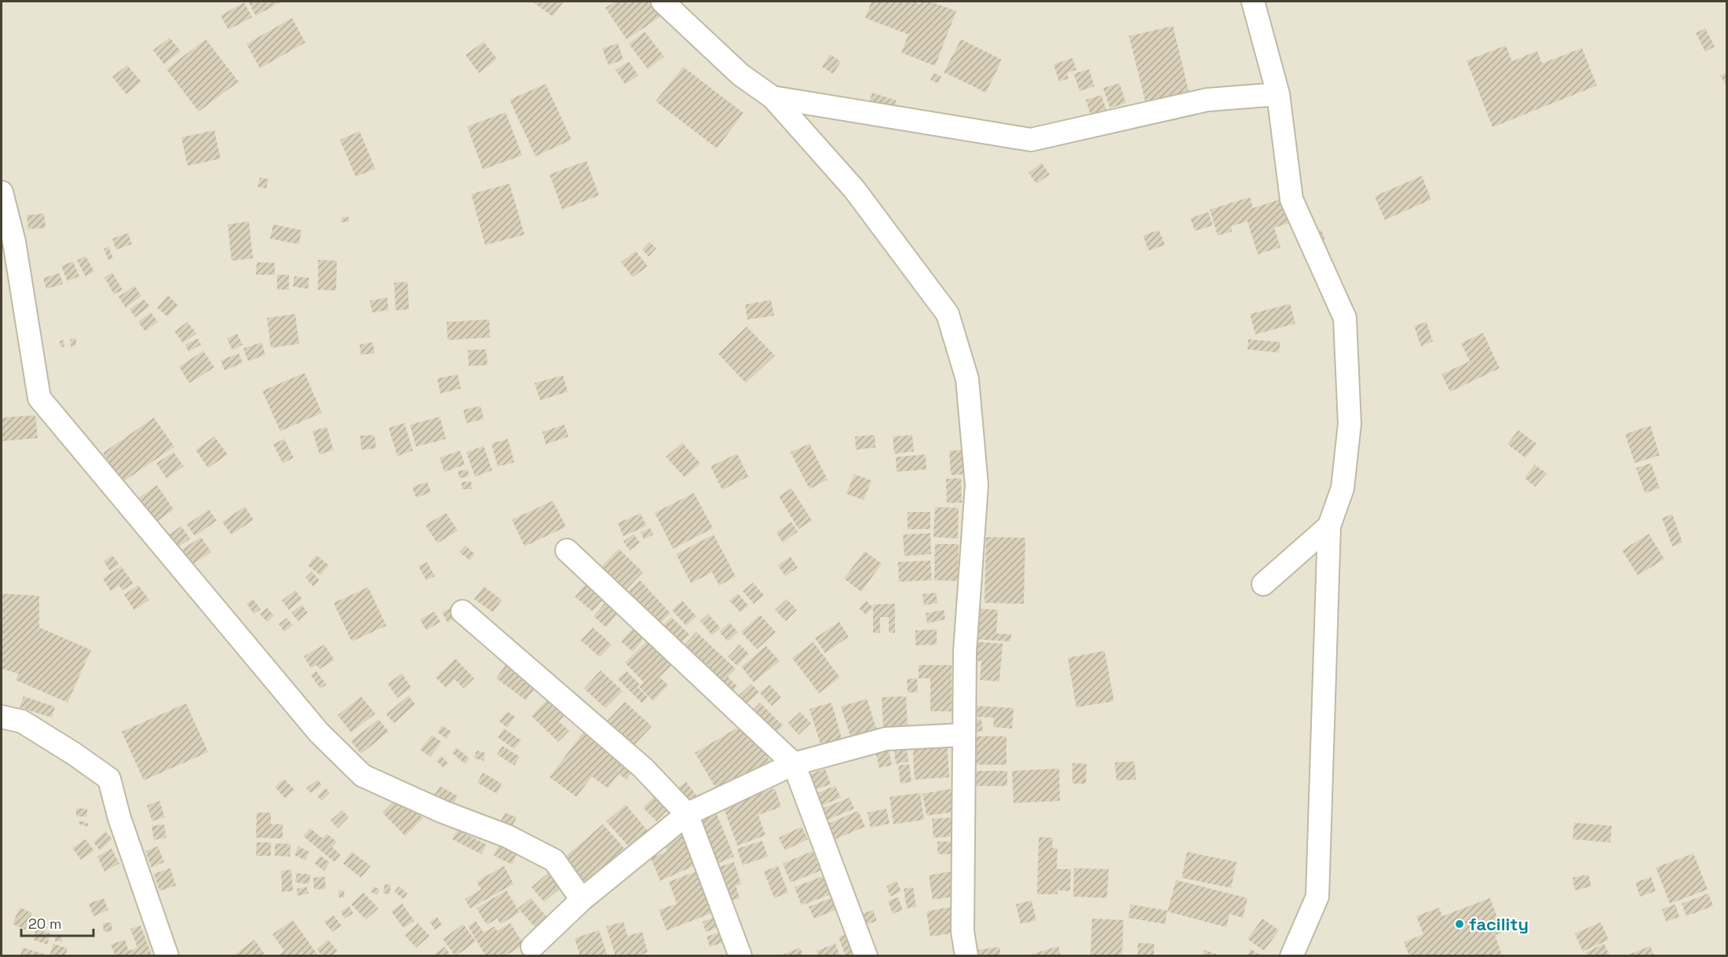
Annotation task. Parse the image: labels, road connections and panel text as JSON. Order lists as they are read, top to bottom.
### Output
{
  "places": ["facility"],
  "scale_bar": "20 m"
}
